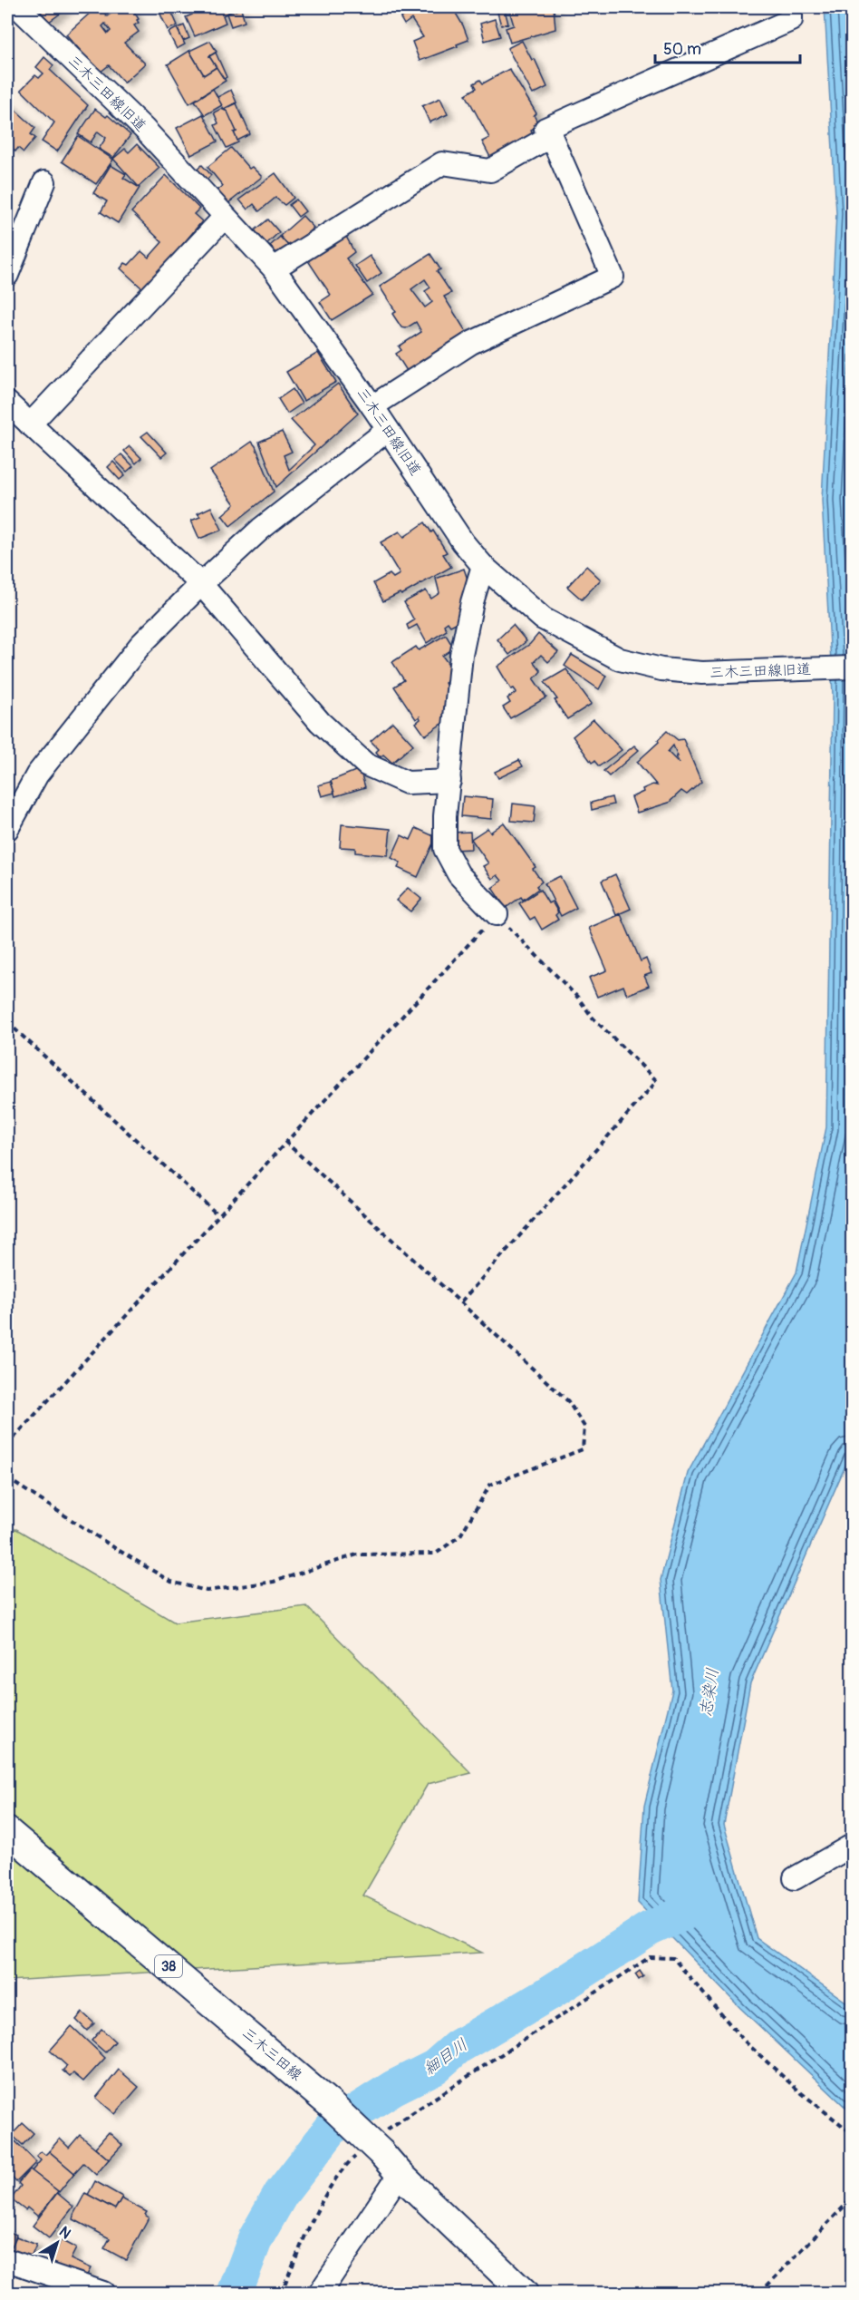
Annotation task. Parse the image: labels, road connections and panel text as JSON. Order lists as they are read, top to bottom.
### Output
{
  "streets": {
    "main road": ["38", "三木三田線"],
    "street": ["三木三田線旧道"]
  },
  "water": ["志染川", "細目川"],
  "scale_bar": "50 m",
  "north": "top right"
}
